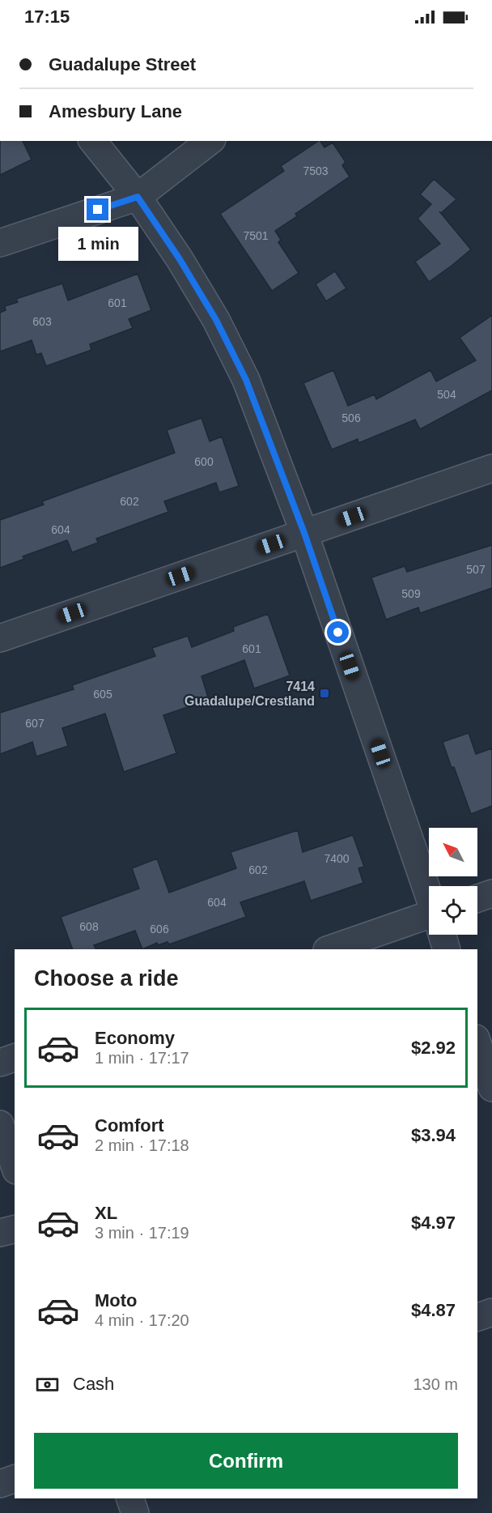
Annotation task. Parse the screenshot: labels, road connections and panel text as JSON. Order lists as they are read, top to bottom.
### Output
{
  "places": {
    "transit": ["7414 Guadalupe/Crestland"]
  },
  "house_numbers": [
    "7503",
    "7501",
    "601",
    "603",
    "504",
    "506",
    "600",
    "602",
    "604",
    "507",
    "509",
    "601",
    "605",
    "607",
    "7400",
    "602",
    "604",
    "608",
    "606"
  ],
  "north": "top left",
  "page": {
    "status": "17:15",
    "banner": ["Guadalupe Street", "Amesbury Lane"],
    "bubble": "1 min",
    "heading": "Choose a ride",
    "list": [
      {
        "name": "Economy",
        "note": "1 min · 17:17",
        "value": "$2.92"
      },
      {
        "name": "Comfort",
        "note": "2 min · 17:18",
        "value": "$3.94"
      },
      {
        "name": "XL",
        "note": "3 min · 17:19",
        "value": "$4.97"
      },
      {
        "name": "Moto",
        "note": "4 min · 17:20",
        "value": "$4.87"
      }
    ],
    "pay": ["Cash", "130 m"],
    "buttons": "Confirm"
  }
}
